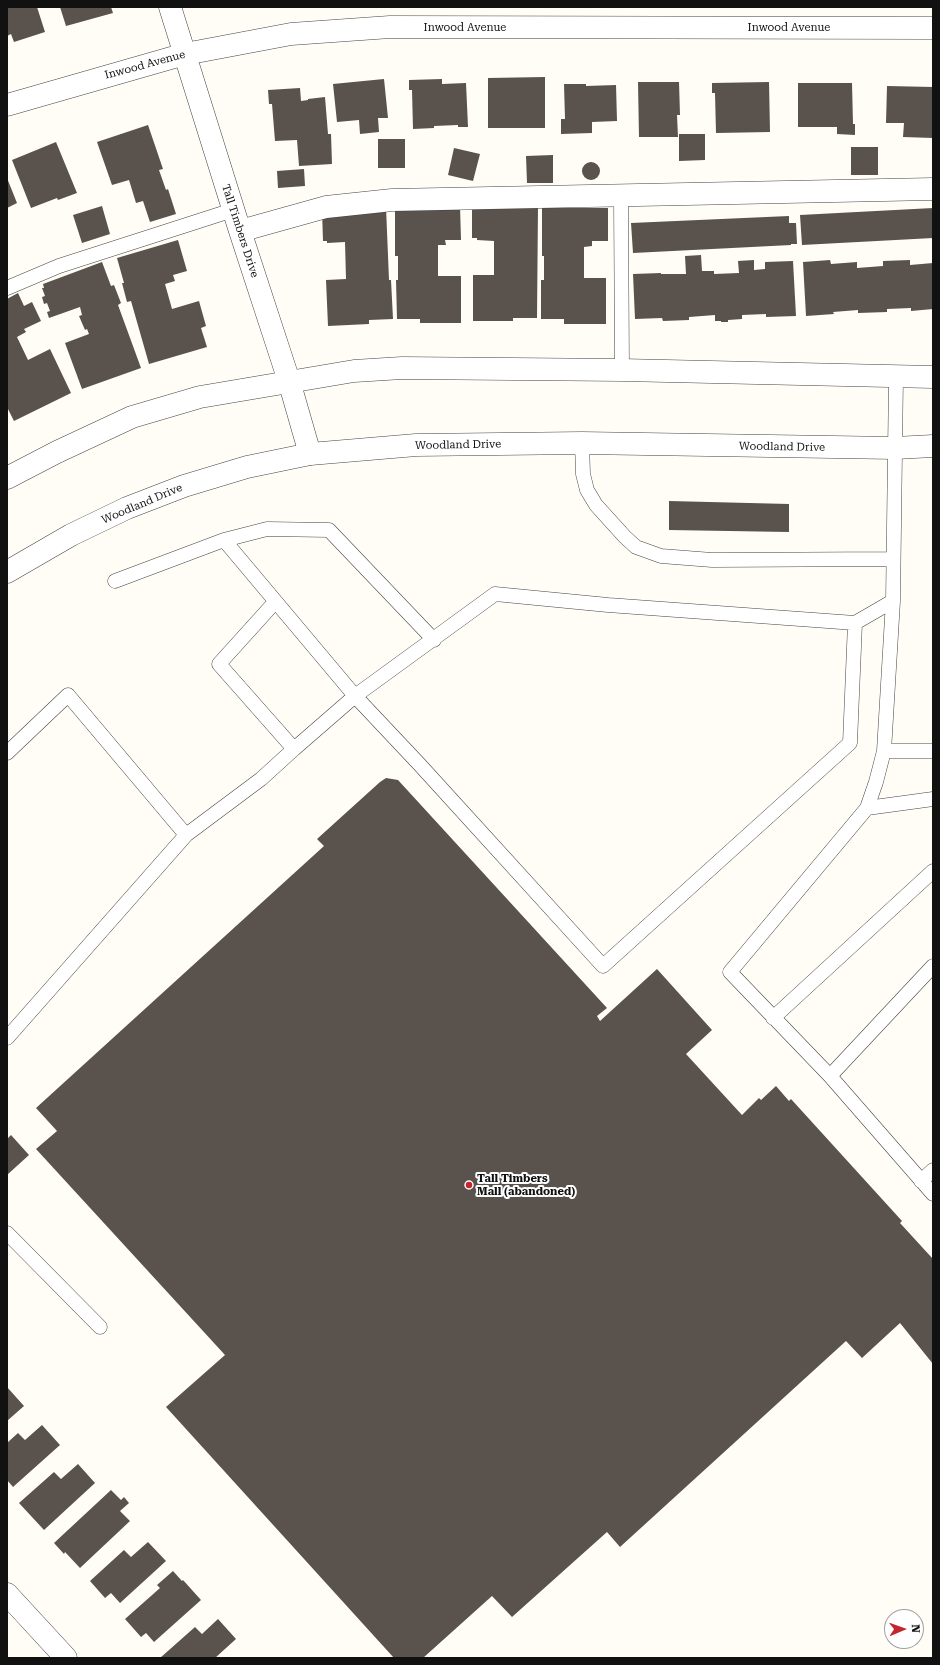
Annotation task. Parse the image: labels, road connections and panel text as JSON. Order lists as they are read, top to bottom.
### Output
{
  "streets": {
    "street": ["Inwood Avenue", "Tall Timbers Drive", "Woodland Drive"]
  },
  "crossings": [
    ["Inwood Avenue", "Tall Timbers Drive"],
    ["Tall Timbers Drive", "Woodland Drive"]
  ],
  "places": ["Tall Timbers Mall (abandoned)"],
  "north": "right"
}
